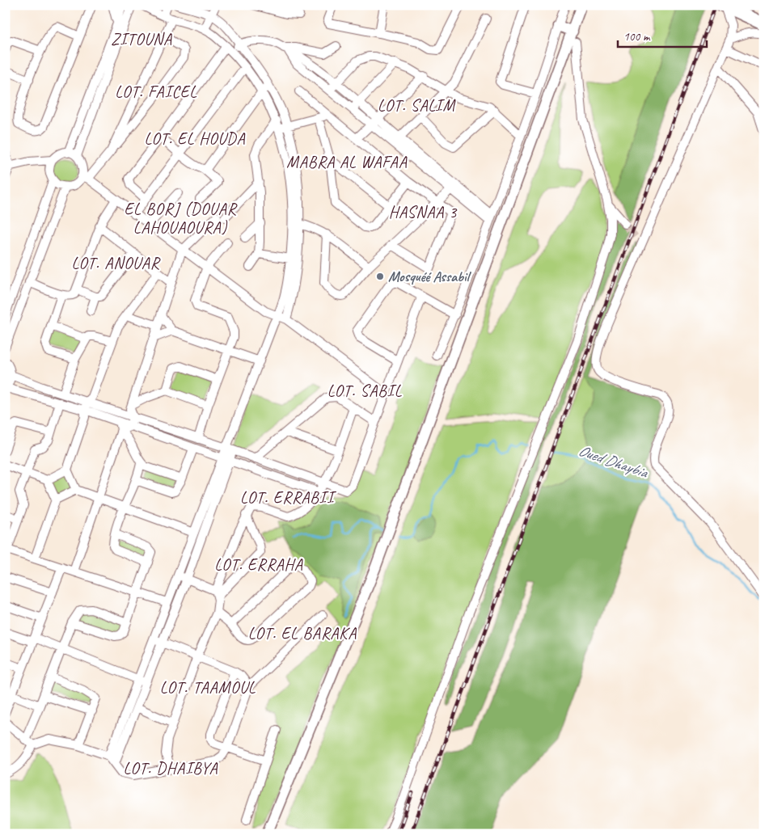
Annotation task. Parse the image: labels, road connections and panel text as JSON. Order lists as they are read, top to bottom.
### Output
{
  "districts": [
    "ZITOUNA",
    "LOT. FAICEL",
    "LOT. SALIM",
    "LOT. EL HOUDA",
    "MABRA AL WAFAA",
    "EL BORJ (DOUAR LAHOUAOURA)",
    "HASNAA 3",
    "LOT. ANOUAR",
    "LOT. SABIL",
    "LOT. ERRABII",
    "LOT. ERRAHA",
    "LOT. EL BARAKA",
    "LOT. TAAMOUL",
    "LOT. DHAIBYA"
  ],
  "water": ["Oued Dhaybia"],
  "places": ["Mosquéé Assabil"],
  "scale_bar": "100 m"
}
